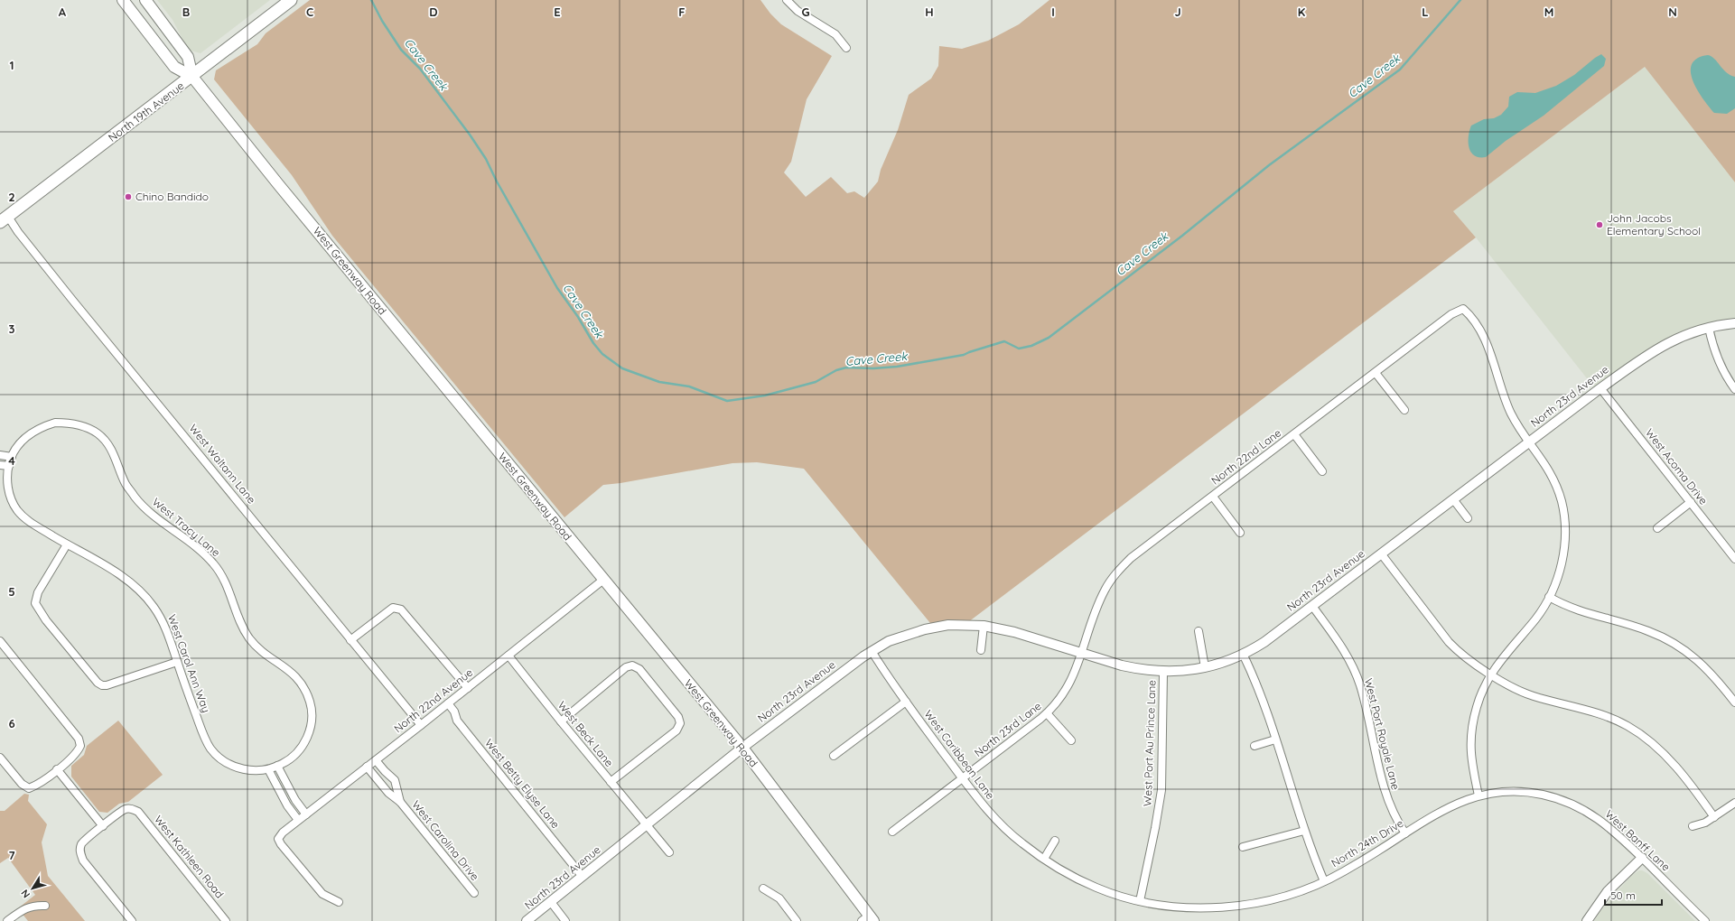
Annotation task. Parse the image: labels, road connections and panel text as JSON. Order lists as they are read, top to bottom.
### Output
{
  "streets": {
    "main road": ["North 19th Avenue", "West Greenway Road"],
    "street": [
      "North 23rd Avenue",
      "North 22nd Lane",
      "West Waltann Lane",
      "West Acoma Drive",
      "West Tracy Lane",
      "West Carol Ann Way",
      "North 22nd Avenue",
      "North 23rd Lane",
      "West Beck Lane",
      "West Port Royale Lane",
      "West Port Au Prince Lane",
      "West Caribbean Lane",
      "West Betty Elyse Lane",
      "West Carolina Drive",
      "West Banff Lane",
      "North 24th Drive",
      "West Kathleen Road"
    ]
  },
  "crossings": [
    ["North 19th Avenue", "West Greenway Road"],
    ["North 19th Avenue", "West Waltann Lane"],
    ["West Greenway Road", "North 23rd Avenue"],
    ["West Greenway Road", "North 22nd Avenue"],
    ["North 23rd Avenue", "North 22nd Lane"],
    ["North 23rd Avenue", "West Acoma Drive"],
    ["North 23rd Avenue", "North 23rd Lane"],
    ["North 23rd Avenue", "West Beck Lane"],
    ["North 23rd Avenue", "West Port Royale Lane"],
    ["North 23rd Avenue", "West Port Au Prince Lane"],
    ["North 23rd Avenue", "West Caribbean Lane"],
    ["North 23rd Avenue", "West Betty Elyse Lane"],
    ["North 22nd Lane", "North 23rd Lane"],
    ["West Waltann Lane", "North 22nd Avenue"],
    ["West Tracy Lane", "West Carol Ann Way"],
    ["North 22nd Avenue", "West Beck Lane"],
    ["North 22nd Avenue", "West Betty Elyse Lane"],
    ["North 22nd Avenue", "West Carolina Drive"],
    ["North 23rd Lane", "West Caribbean Lane"],
    ["West Port Royale Lane", "North 24th Drive"],
    ["West Port Au Prince Lane", "West Caribbean Lane"],
    ["West Port Au Prince Lane", "North 24th Drive"],
    ["West Caribbean Lane", "North 24th Drive"],
    ["West Banff Lane", "North 24th Drive"]
  ],
  "water": ["Cave Creek"],
  "places": ["Chino Bandido", "John Jacobs Elementary School"],
  "scale_bar": "50 m",
  "north": "bottom left",
  "grid": {
    "columns": [
      "A",
      "B",
      "C",
      "D",
      "E",
      "F",
      "G",
      "H",
      "I",
      "J",
      "K",
      "L",
      "M",
      "N"
    ],
    "rows": [
      "1",
      "2",
      "3",
      "4",
      "5",
      "6",
      "7"
    ]
  }
}
